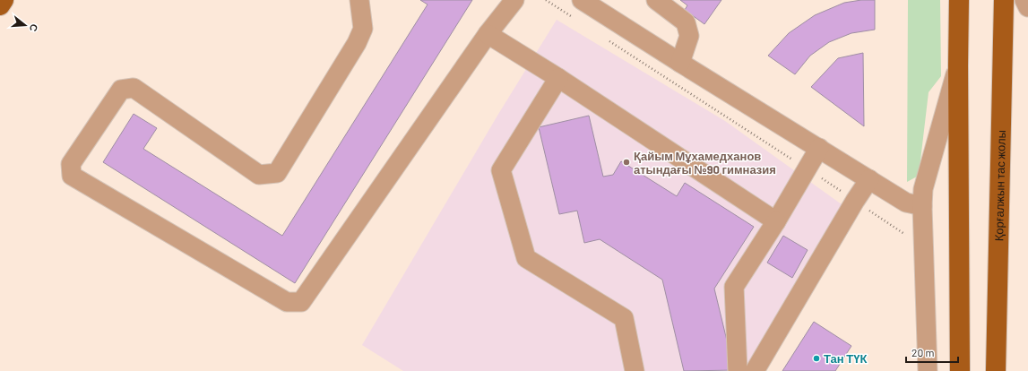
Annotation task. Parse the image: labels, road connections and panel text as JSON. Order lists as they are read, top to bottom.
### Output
{
  "streets": {
    "main road": ["Қорғалжын тас жолы"]
  },
  "places": ["Қайым Мұхамедханов атындағы №90 гимназия", "Тан ТҮК"],
  "scale_bar": "20 m",
  "north": "right"
}
